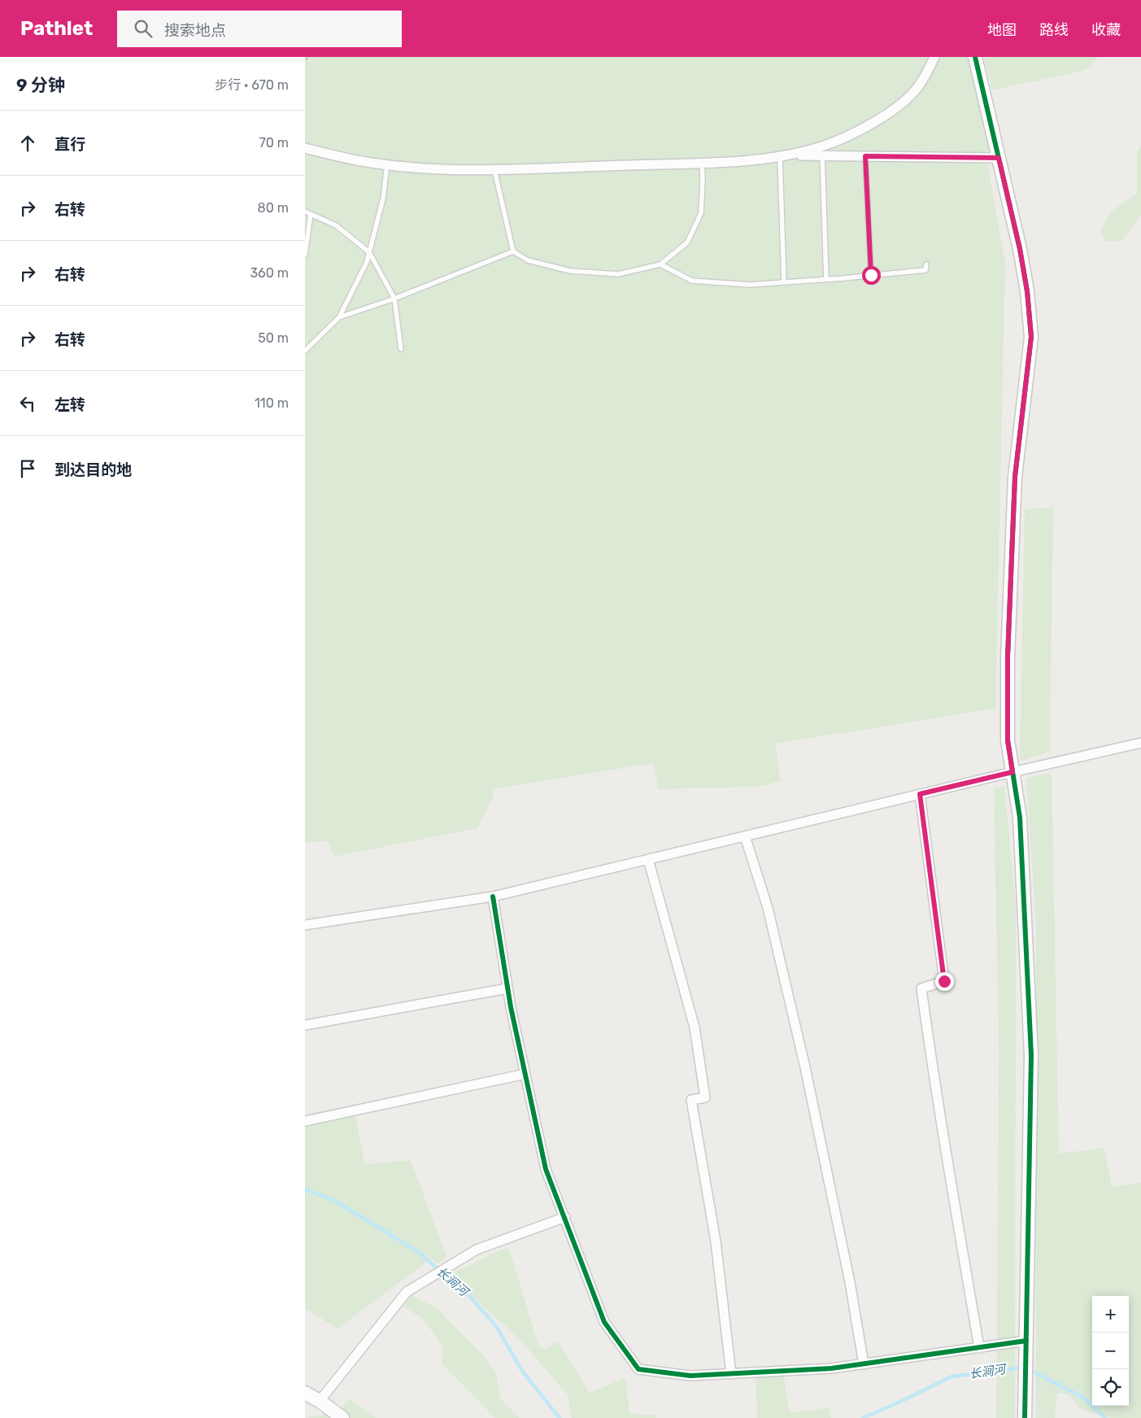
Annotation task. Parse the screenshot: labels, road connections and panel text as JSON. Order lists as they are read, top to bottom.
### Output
{
  "water": ["长涧河"],
  "page": {
    "header": "Pathlet",
    "search": "搜索地点",
    "nav": ["地图", "路线", "收藏"],
    "heading": ["9 分钟", "步行 · 670 m"],
    "list": [
      ["直行", "70 m"],
      ["右转", "80 m"],
      ["右转", "360 m"],
      ["右转", "50 m"],
      ["左转", "110 m"],
      "到达目的地"
    ],
    "map_buttons": ["+", "−"]
  }
}
